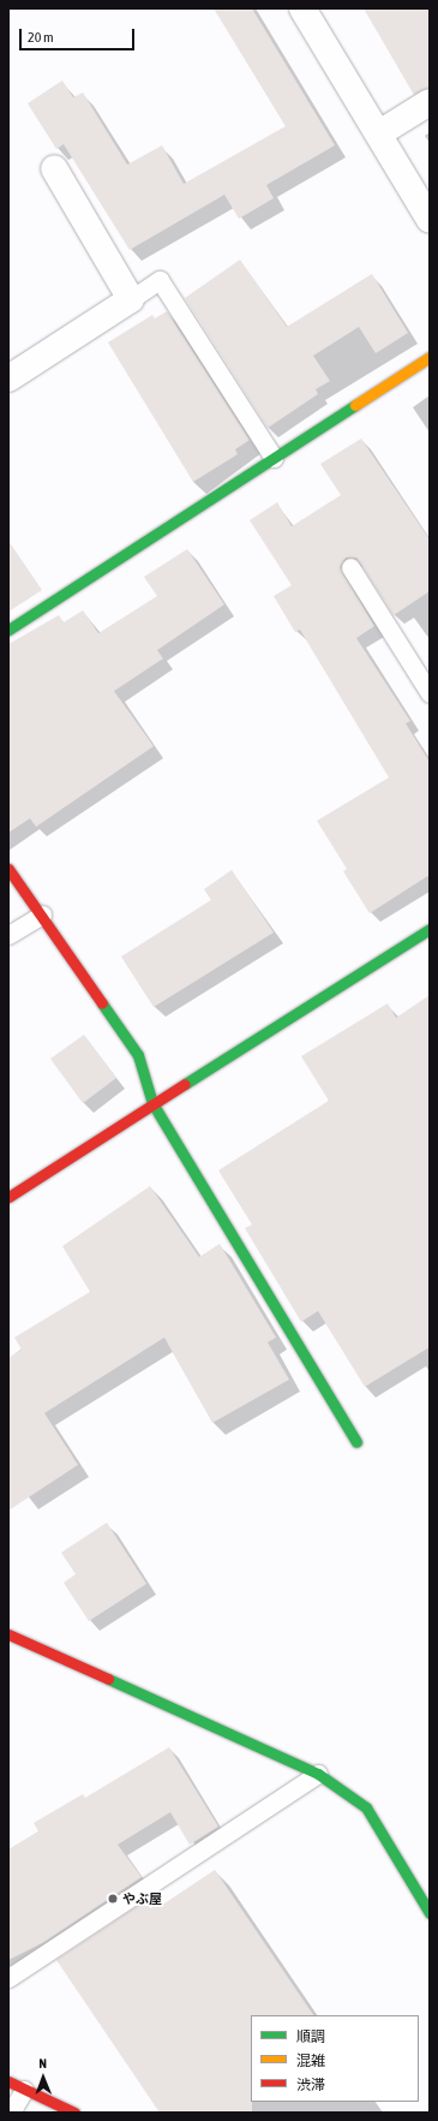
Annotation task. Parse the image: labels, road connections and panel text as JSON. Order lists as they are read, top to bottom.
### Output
{
  "places": ["やぶ屋"],
  "legend": ["順調", "混雑", "渋滞"],
  "scale_bar": "20 m",
  "north": "top"
}
